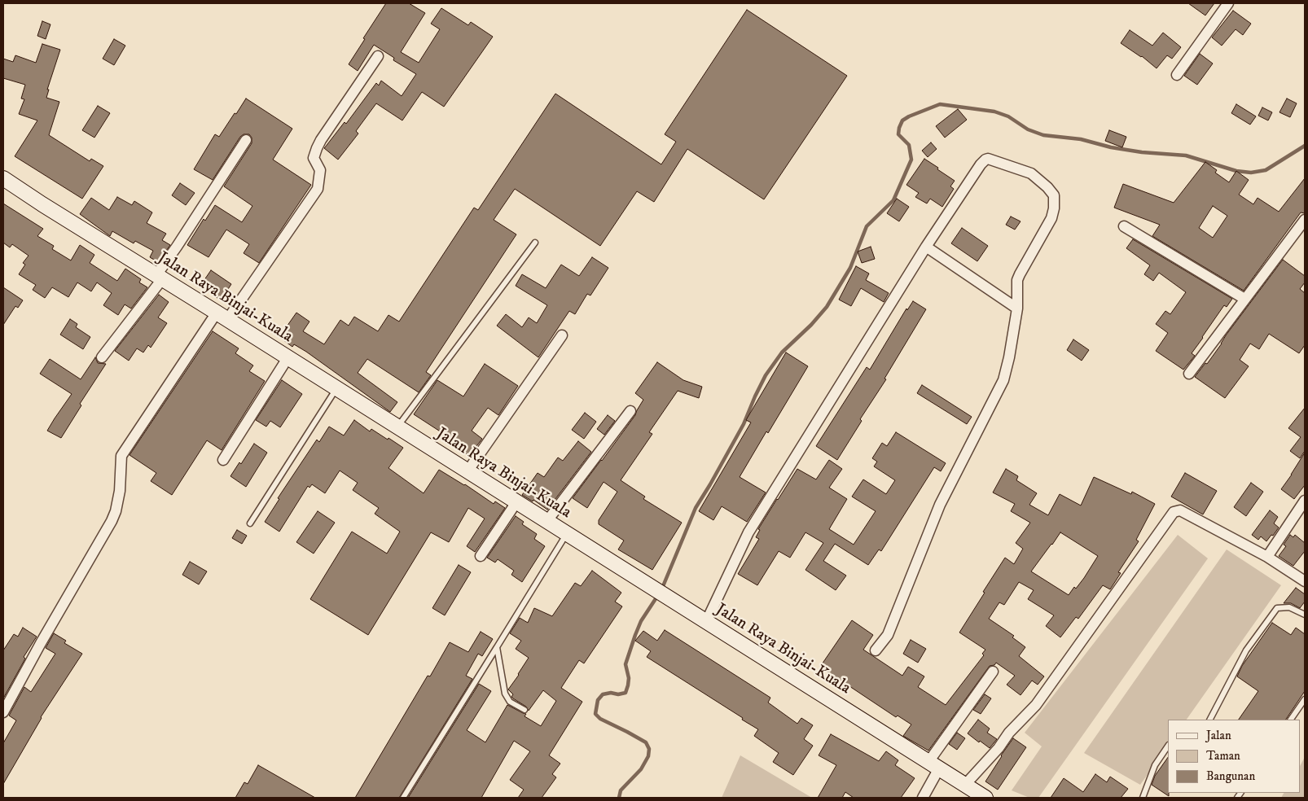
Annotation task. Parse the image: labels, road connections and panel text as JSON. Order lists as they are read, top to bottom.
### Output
{
  "streets": {
    "main road": ["Jalan Raya Binjai-Kuala"]
  },
  "legend": ["Jalan", "Taman", "Bangunan"]
}
